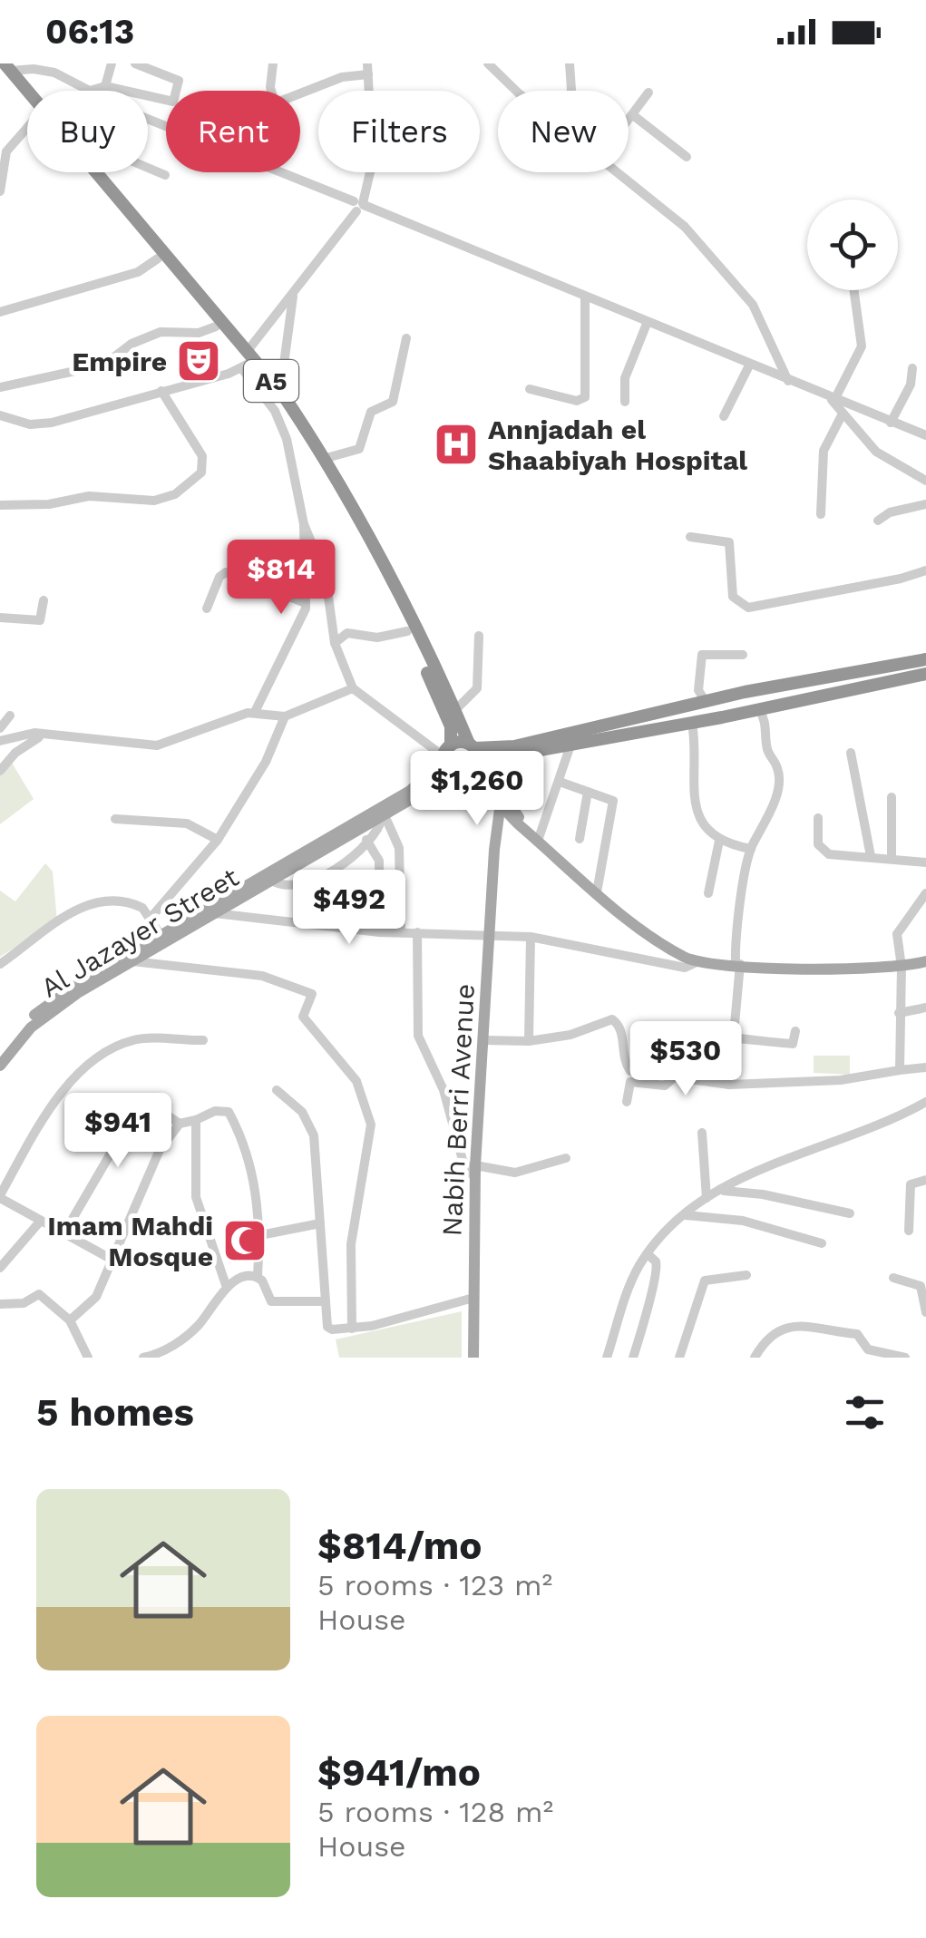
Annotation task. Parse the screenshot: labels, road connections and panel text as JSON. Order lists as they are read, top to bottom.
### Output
{
  "streets": {
    "highway": ["A5"],
    "main road": ["Al Jazayer Street", "Nabih Berri Avenue"]
  },
  "crossings": [
    ["A5", "Al Jazayer Street"]
  ],
  "places": {
    "theatre": ["Empire"],
    "hospital": ["Annjadah el Shaabiyah Hospital"],
    "mosque": ["Imam Mahdi Mosque"]
  },
  "page": {
    "status": "06:13",
    "chip": [
      "Buy",
      "Rent",
      "Filters",
      "New"
    ],
    "price": [
      "$814",
      "$1,260",
      "$492",
      "$530",
      "$941"
    ],
    "heading": "5 homes",
    "list": [
      {
        "name": "$814/mo",
        "note": "5 rooms · 123 m² · House"
      },
      {
        "name": "$941/mo",
        "note": "5 rooms · 128 m² · House"
      }
    ]
  }
}
